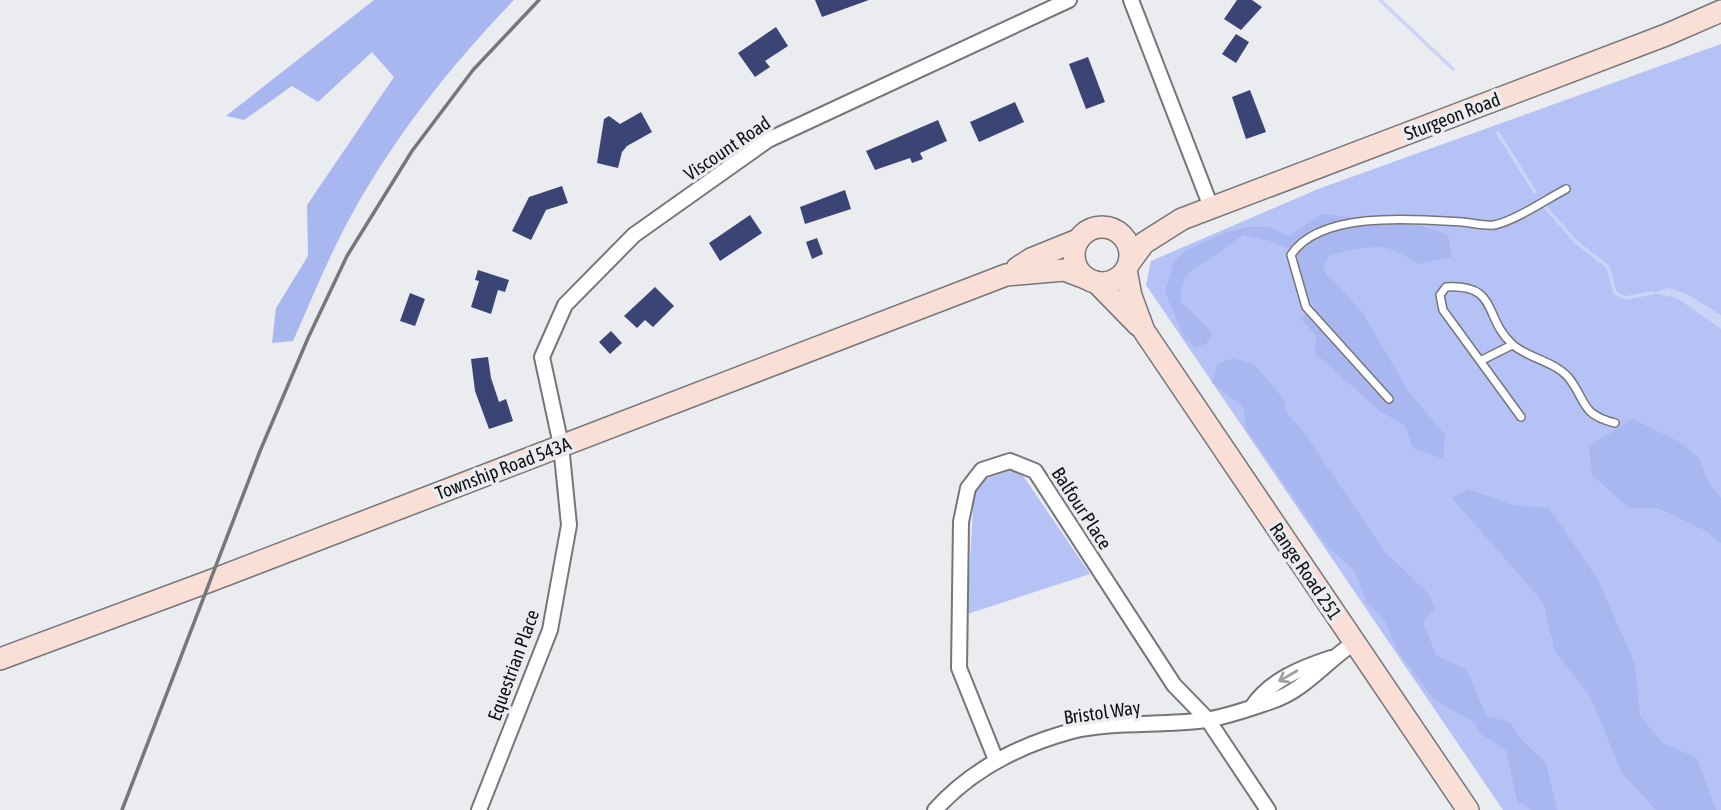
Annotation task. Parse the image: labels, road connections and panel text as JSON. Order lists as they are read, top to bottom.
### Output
{
  "streets": {
    "main road": ["Sturgeon Road", "Township Road 543A", "Range Road 251"],
    "street": [
      "Viscount Road",
      "Balfour Place",
      "Equestrian Place",
      "Bristol Way"
    ]
  },
  "crossings": [
    ["Sturgeon Road", "Township Road 543A"],
    ["Sturgeon Road", "Range Road 251"],
    ["Viscount Road", "Township Road 543A"],
    ["Viscount Road", "Equestrian Place"],
    ["Township Road 543A", "Range Road 251"],
    ["Township Road 543A", "Equestrian Place"],
    ["Balfour Place", "Bristol Way"],
    ["Range Road 251", "Bristol Way"]
  ]
}
